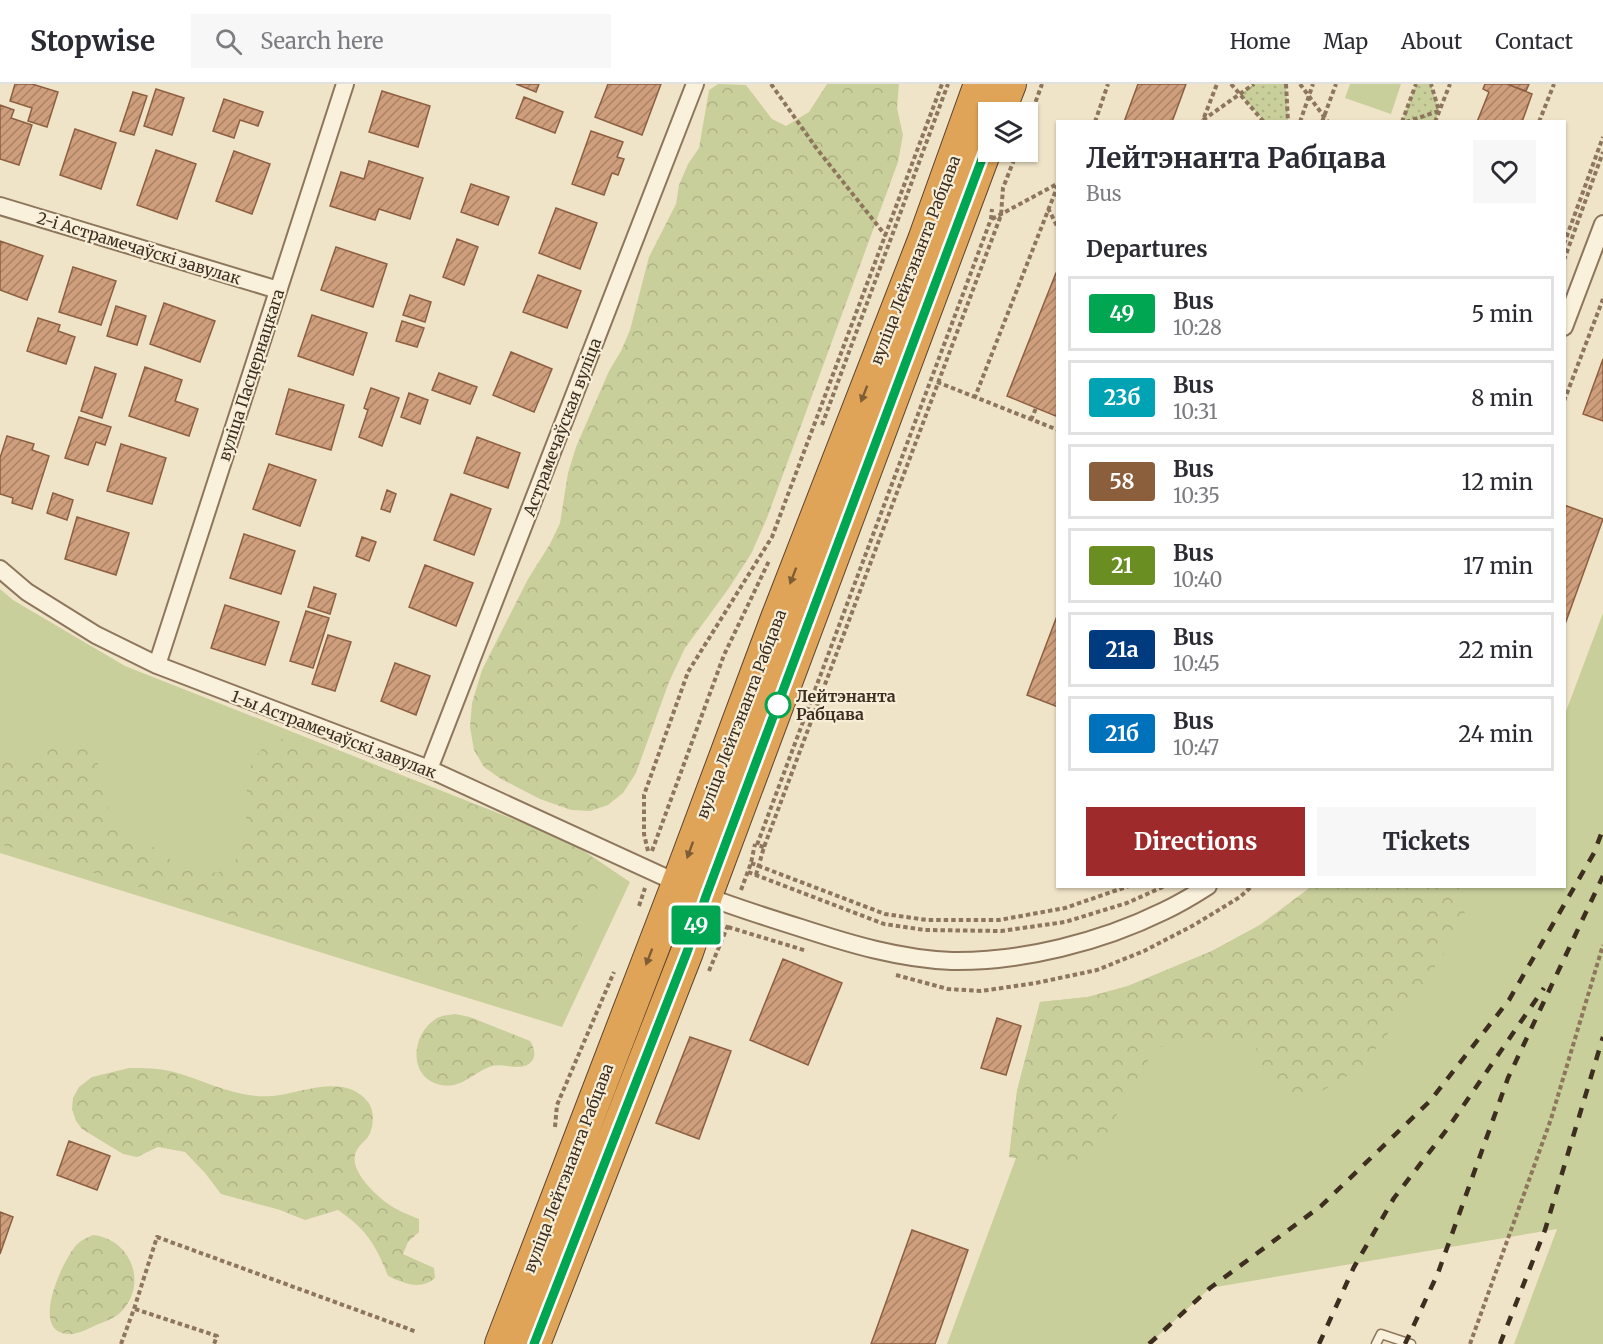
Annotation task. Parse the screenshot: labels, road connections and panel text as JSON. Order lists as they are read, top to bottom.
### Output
{
  "streets": {
    "highway": ["вуліца Лейтэнанта Рабцава"],
    "street": [
      "2-і Астрамечаўскі завулак",
      "вуліца Пасцернацкага",
      "Астрамечаўская вуліца",
      "1-ы Астрамечаўскі завулак"
    ]
  },
  "crossings": [
    ["2-і Астрамечаўскі завулак", "вуліца Пасцернацкага"],
    ["вуліца Лейтэнанта Рабцава", "1-ы Астрамечаўскі завулак"],
    ["вуліца Пасцернацкага", "1-ы Астрамечаўскі завулак"],
    ["Астрамечаўская вуліца", "1-ы Астрамечаўскі завулак"]
  ],
  "places": ["Лейтэнанта Рабцава"],
  "lines": ["bus line 49"],
  "page": {
    "header": "Stopwise",
    "search": "Search here",
    "nav": [
      "Home",
      "Map",
      "About",
      "Contact"
    ],
    "on_map": "49",
    "heading": [
      ["Лейтэнанта Рабцава", "Bus"],
      "Departures"
    ],
    "list": [
      {
        "mark": "49",
        "name": "Bus",
        "note": "10:28",
        "value": "5 min"
      },
      {
        "mark": "23б",
        "name": "Bus",
        "note": "10:31",
        "value": "8 min"
      },
      {
        "mark": "58",
        "name": "Bus",
        "note": "10:35",
        "value": "12 min"
      },
      {
        "mark": "21",
        "name": "Bus",
        "note": "10:40",
        "value": "17 min"
      },
      {
        "mark": "21а",
        "name": "Bus",
        "note": "10:45",
        "value": "22 min"
      },
      {
        "mark": "21б",
        "name": "Bus",
        "note": "10:47",
        "value": "24 min"
      }
    ],
    "buttons": ["Directions", "Tickets"]
  }
}
